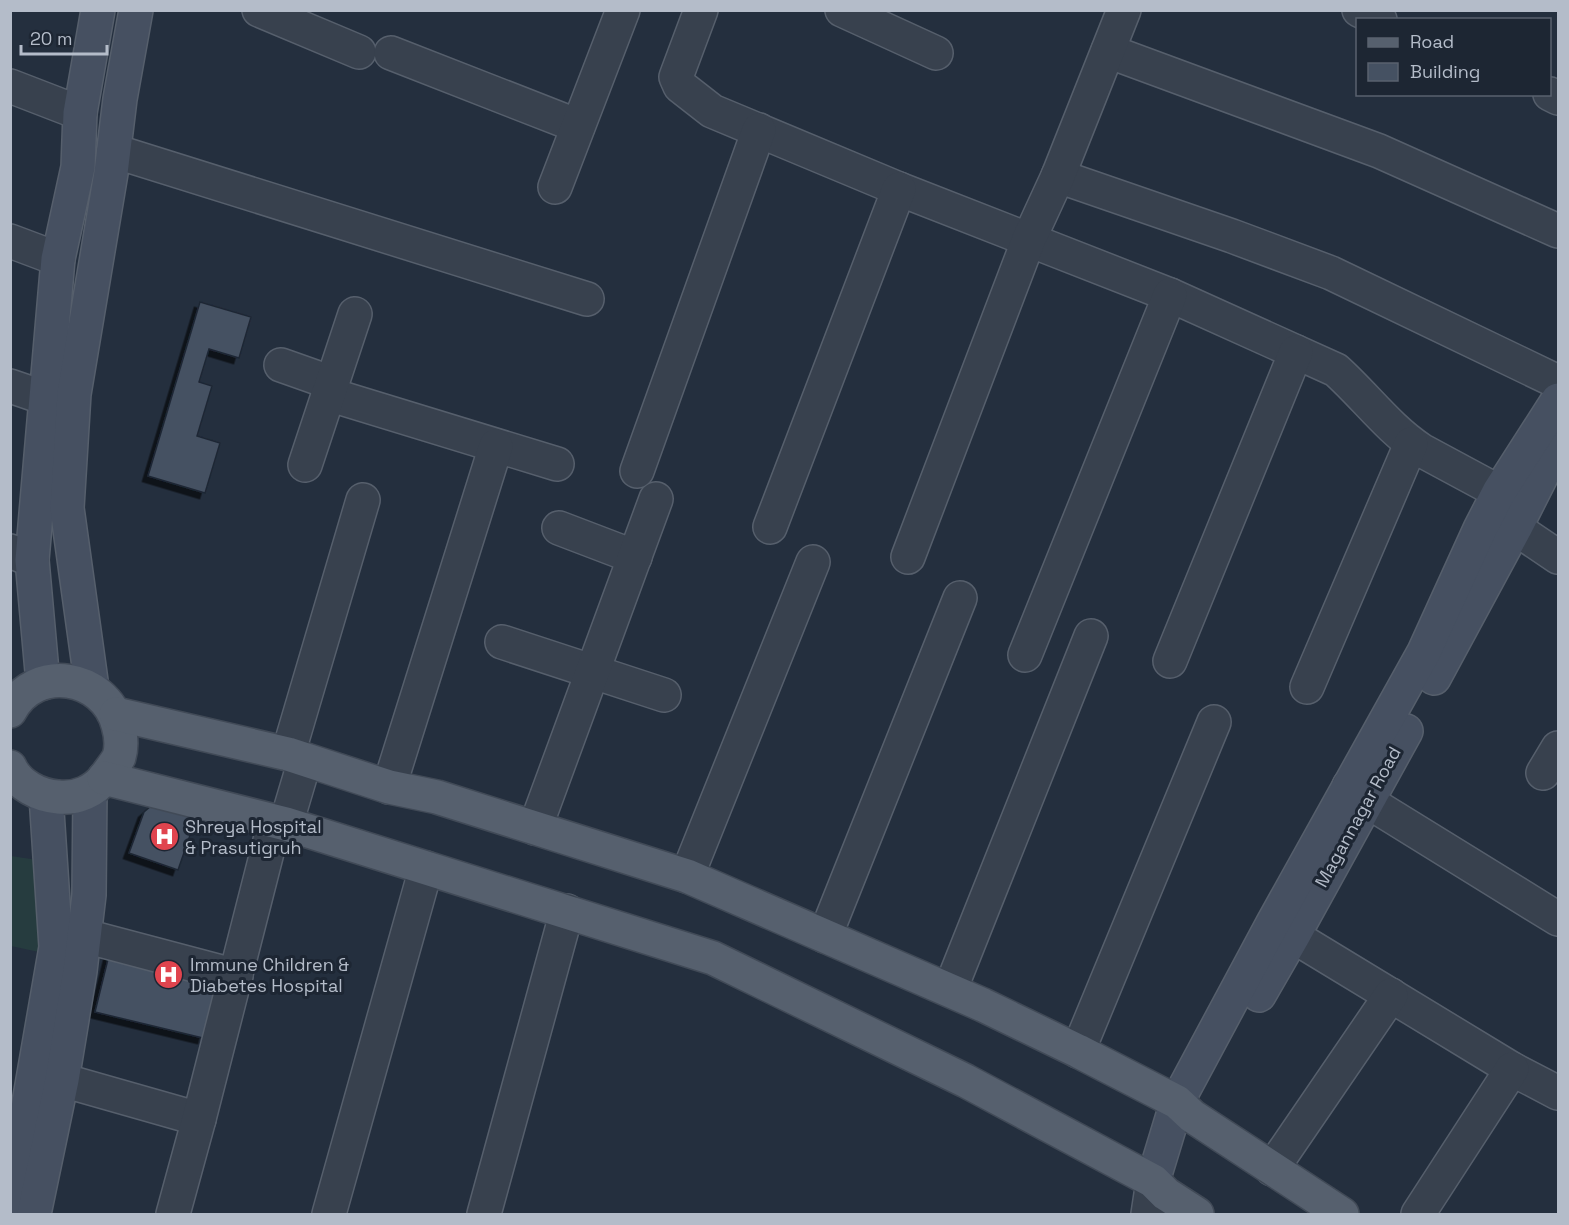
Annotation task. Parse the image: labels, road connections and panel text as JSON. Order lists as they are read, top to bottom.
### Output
{
  "streets": {
    "street": ["Magannagar Road"]
  },
  "places": {
    "hospital": ["Shreya Hospital & Prasutigruh", "Immune Children & Diabetes Hospital"]
  },
  "legend": ["Road", "Building"],
  "scale_bar": "20 m"
}
